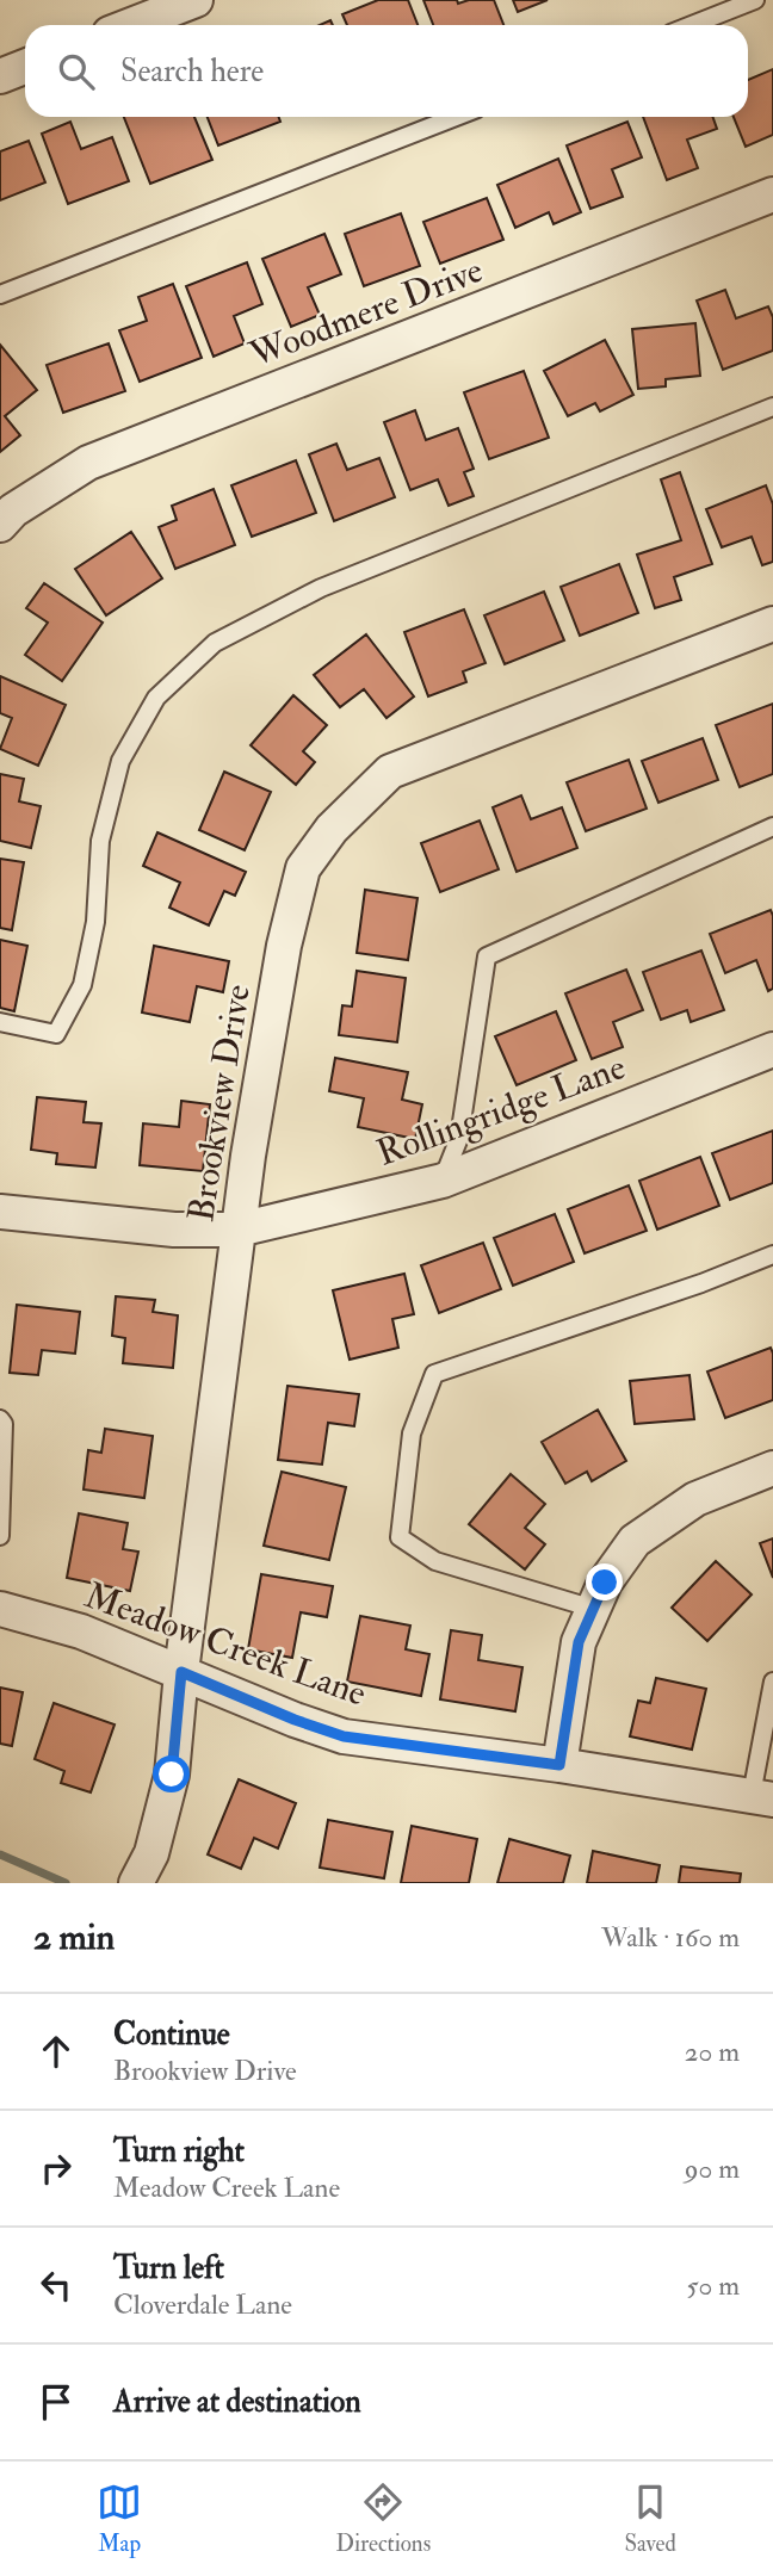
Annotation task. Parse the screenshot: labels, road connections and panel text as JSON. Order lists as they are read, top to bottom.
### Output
{
  "streets": {
    "street": [
      "Woodmere Drive",
      "Brookview Drive",
      "Rollingridge Lane",
      "Meadow Creek Lane"
    ]
  },
  "crossings": [
    ["Brookview Drive", "Rollingridge Lane"],
    ["Brookview Drive", "Meadow Creek Lane"]
  ],
  "page": {
    "search": "Search here",
    "heading": ["2 min", "Walk · 160 m"],
    "list": [
      ["Continue", "Brookview Drive", "20 m"],
      ["Turn right", "Meadow Creek Lane", "90 m"],
      ["Turn left", "Cloverdale Lane", "50 m"],
      "Arrive at destination"
    ],
    "nav": ["Map", "Directions", "Saved"]
  }
}
